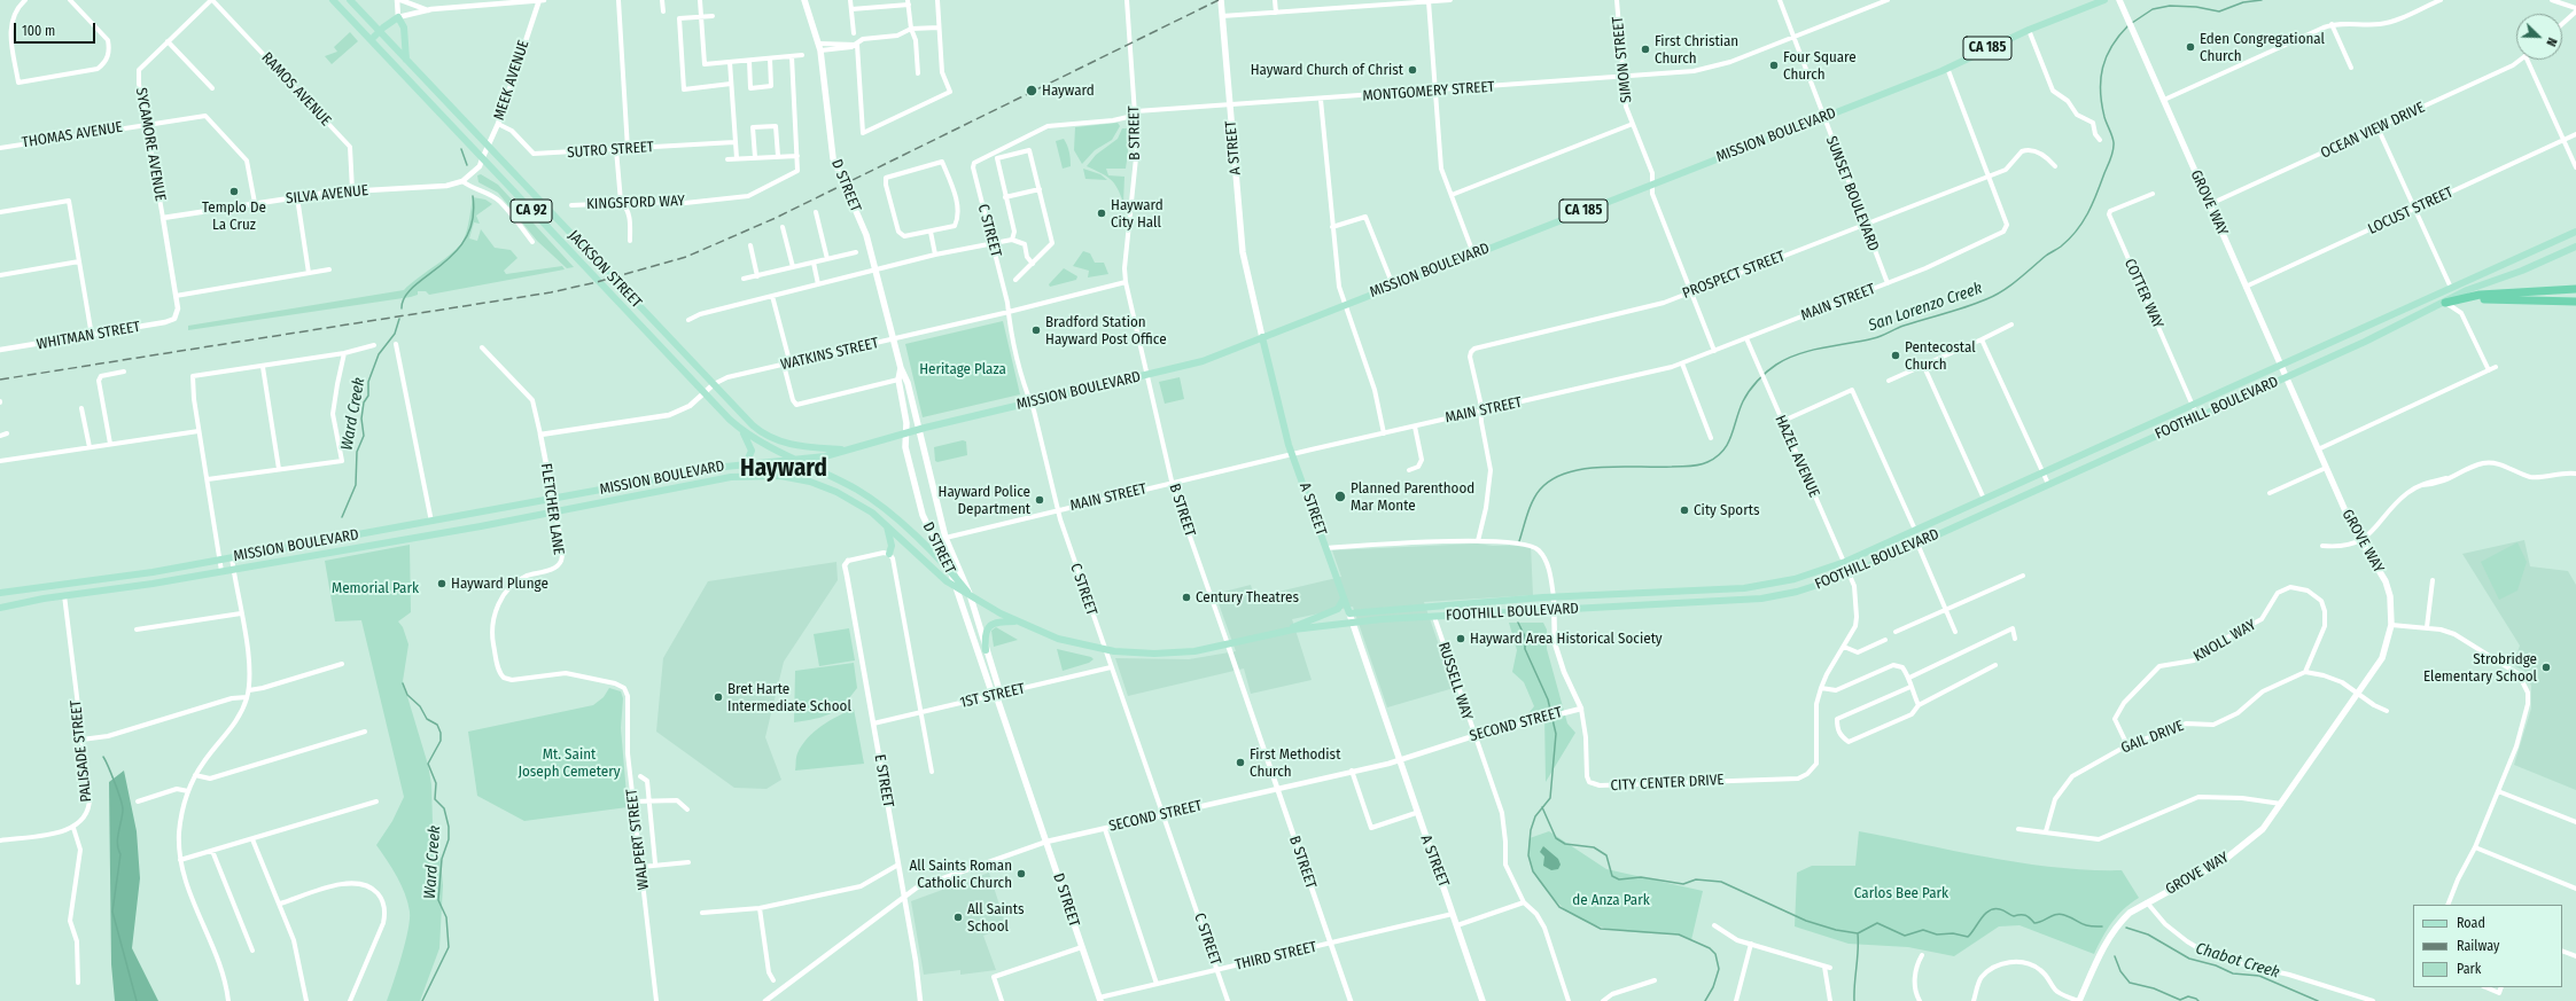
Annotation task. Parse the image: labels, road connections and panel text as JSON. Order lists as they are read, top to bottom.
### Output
{
  "streets": {
    "main road": [
      "CA 185",
      "MISSION BOULEVARD",
      "A STREET",
      "D STREET",
      "GROVE WAY",
      "CA 92",
      "JACKSON STREET",
      "FOOTHILL BOULEVARD"
    ],
    "street": [
      "SIMON STREET",
      "MEEK AVENUE",
      "RAMOS AVENUE",
      "MONTGOMERY STREET",
      "OCEAN VIEW DRIVE",
      "B STREET",
      "THOMAS AVENUE",
      "SYCAMORE AVENUE",
      "SUTRO STREET",
      "SUNSET BOULEVARD",
      "SILVA AVENUE",
      "KINGSFORD WAY",
      "LOCUST STREET",
      "C STREET",
      "PROSPECT STREET",
      "COTTER WAY",
      "MAIN STREET",
      "WHITMAN STREET",
      "WATKINS STREET",
      "HAZEL AVENUE",
      "FLETCHER LANE",
      "KNOLL WAY",
      "RUSSELL WAY",
      "1ST STREET",
      "SECOND STREET",
      "GAIL DRIVE",
      "PALISADE STREET",
      "E STREET",
      "CITY CENTER DRIVE",
      "WALPERT STREET",
      "THIRD STREET"
    ]
  },
  "crossings": [
    ["SIMON STREET", "MONTGOMERY STREET"],
    ["SIMON STREET", "MISSION BOULEVARD"],
    ["SIMON STREET", "PROSPECT STREET"],
    ["SIMON STREET", "MAIN STREET"],
    ["MEEK AVENUE", "SUTRO STREET"],
    ["MEEK AVENUE", "SILVA AVENUE"],
    ["MEEK AVENUE", "JACKSON STREET"],
    ["RAMOS AVENUE", "SYCAMORE AVENUE"],
    ["RAMOS AVENUE", "SILVA AVENUE"],
    ["MONTGOMERY STREET", "B STREET"],
    ["MONTGOMERY STREET", "A STREET"],
    ["MONTGOMERY STREET", "SUNSET BOULEVARD"],
    ["MONTGOMERY STREET", "C STREET"],
    ["OCEAN VIEW DRIVE", "GROVE WAY"],
    ["B STREET", "MISSION BOULEVARD"],
    ["B STREET", "MAIN STREET"],
    ["B STREET", "WATKINS STREET"],
    ["B STREET", "FOOTHILL BOULEVARD"],
    ["B STREET", "SECOND STREET"],
    ["B STREET", "THIRD STREET"],
    ["THOMAS AVENUE", "SYCAMORE AVENUE"],
    ["THOMAS AVENUE", "SILVA AVENUE"],
    ["MISSION BOULEVARD", "A STREET"],
    ["MISSION BOULEVARD", "D STREET"],
    ["MISSION BOULEVARD", "SUNSET BOULEVARD"],
    ["MISSION BOULEVARD", "C STREET"],
    ["MISSION BOULEVARD", "JACKSON STREET"],
    ["MISSION BOULEVARD", "FOOTHILL BOULEVARD"],
    ["MISSION BOULEVARD", "FLETCHER LANE"],
    ["MISSION BOULEVARD", "PALISADE STREET"],
    ["SYCAMORE AVENUE", "SILVA AVENUE"],
    ["SYCAMORE AVENUE", "WHITMAN STREET"],
    ["A STREET", "MAIN STREET"],
    ["A STREET", "FOOTHILL BOULEVARD"],
    ["A STREET", "SECOND STREET"],
    ["A STREET", "CITY CENTER DRIVE"],
    ["A STREET", "THIRD STREET"],
    ["D STREET", "MAIN STREET"],
    ["D STREET", "WATKINS STREET"],
    ["D STREET", "FOOTHILL BOULEVARD"],
    ["D STREET", "1ST STREET"],
    ["D STREET", "SECOND STREET"],
    ["D STREET", "THIRD STREET"],
    ["SUNSET BOULEVARD", "PROSPECT STREET"],
    ["SUNSET BOULEVARD", "MAIN STREET"],
    ["SILVA AVENUE", "JACKSON STREET"],
    ["GROVE WAY", "LOCUST STREET"],
    ["GROVE WAY", "FOOTHILL BOULEVARD"],
    ["C STREET", "MAIN STREET"],
    ["C STREET", "WATKINS STREET"],
    ["C STREET", "FOOTHILL BOULEVARD"],
    ["C STREET", "1ST STREET"],
    ["C STREET", "SECOND STREET"],
    ["C STREET", "THIRD STREET"],
    ["JACKSON STREET", "WATKINS STREET"],
    ["JACKSON STREET", "FOOTHILL BOULEVARD"],
    ["PROSPECT STREET", "MAIN STREET"],
    ["COTTER WAY", "FOOTHILL BOULEVARD"],
    ["MAIN STREET", "HAZEL AVENUE"],
    ["WATKINS STREET", "FLETCHER LANE"],
    ["FOOTHILL BOULEVARD", "HAZEL AVENUE"],
    ["FOOTHILL BOULEVARD", "RUSSELL WAY"],
    ["FOOTHILL BOULEVARD", "CITY CENTER DRIVE"],
    ["HAZEL AVENUE", "CITY CENTER DRIVE"],
    ["FLETCHER LANE", "WALPERT STREET"],
    ["KNOLL WAY", "GAIL DRIVE"],
    ["RUSSELL WAY", "SECOND STREET"],
    ["1ST STREET", "E STREET"],
    ["SECOND STREET", "E STREET"],
    ["SECOND STREET", "CITY CENTER DRIVE"]
  ],
  "districts": ["Hayward"],
  "water": ["San Lorenzo Creek", "Ward Creek", "Chabot Creek"],
  "parks": [
    "Heritage Plaza",
    "Memorial Park",
    "Mt. Saint Joseph Cemetery",
    "Carlos Bee Park",
    "de Anza Park"
  ],
  "places": [
    "Eden Congregational Church",
    "First Christian Church",
    "Four Square Church",
    "Hayward Church of Christ",
    "Hayward",
    "Templo De La Cruz",
    "Hayward City Hall",
    "Bradford Station Hayward Post Office",
    "Pentecostal Church",
    "Planned Parenthood Mar Monte",
    "Hayward Police Department",
    "City Sports",
    "Hayward Plunge",
    "Century Theatres",
    "Hayward Area Historical Society",
    "Strobridge Elementary School",
    "Bret Harte Intermediate School",
    "First Methodist Church",
    "All Saints Roman Catholic Church",
    "All Saints School"
  ],
  "legend": ["Road", "Railway", "Park"],
  "scale_bar": "100 m",
  "north": "bottom right"
}
